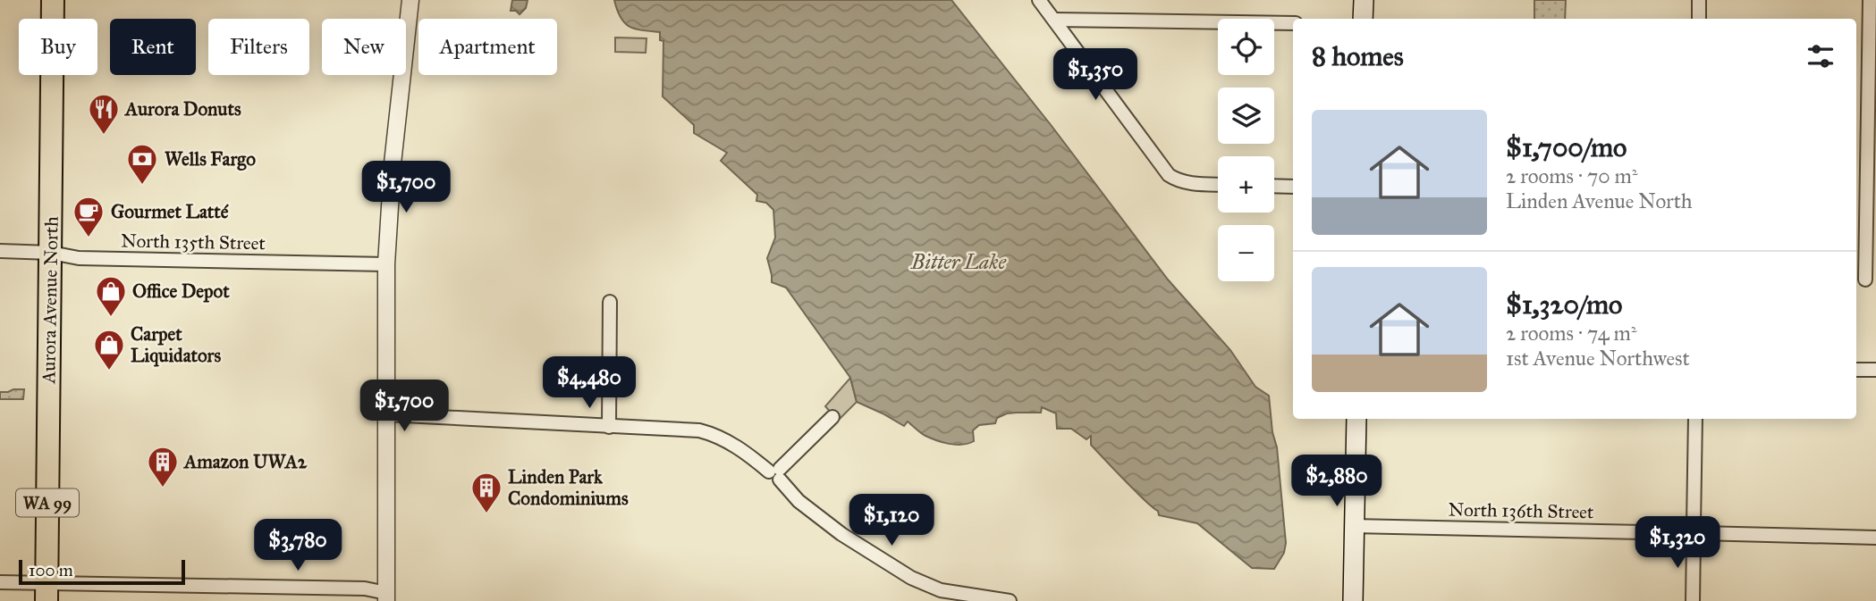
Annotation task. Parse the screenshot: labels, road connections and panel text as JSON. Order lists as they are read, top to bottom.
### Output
{
  "streets": {
    "highway": ["Aurora Avenue North", "WA 99"],
    "street": ["North 135th Street", "North 136th Street"]
  },
  "crossings": [
    ["North 135th Street", "Aurora Avenue North"]
  ],
  "water": ["Bitter Lake"],
  "places": {
    "restaurant": ["Aurora Donuts"],
    "bank": ["Wells Fargo"],
    "cafe": ["Gourmet Latté"],
    "shop": ["Office Depot", "Carpet Liquidators"],
    "building": ["Amazon UWA2", "Linden Park Condominiums"]
  },
  "scale_bar": "100 m",
  "page": {
    "map_buttons": ["+", "−"],
    "chip": [
      "Buy",
      "Rent",
      "Filters",
      "New",
      "Apartment"
    ],
    "heading": "8 homes",
    "price": [
      "$1,350",
      "$1,700",
      "$4,480",
      "$1,700",
      "$2,880",
      "$1,120",
      "$1,320",
      "$3,780"
    ],
    "list": [
      {
        "name": "$1,700/mo",
        "note": "2 rooms · 70 m² · Linden Avenue North"
      },
      {
        "name": "$1,320/mo",
        "note": "2 rooms · 74 m² · 1st Avenue Northwest"
      }
    ],
    "scale": "100 m"
  }
}
